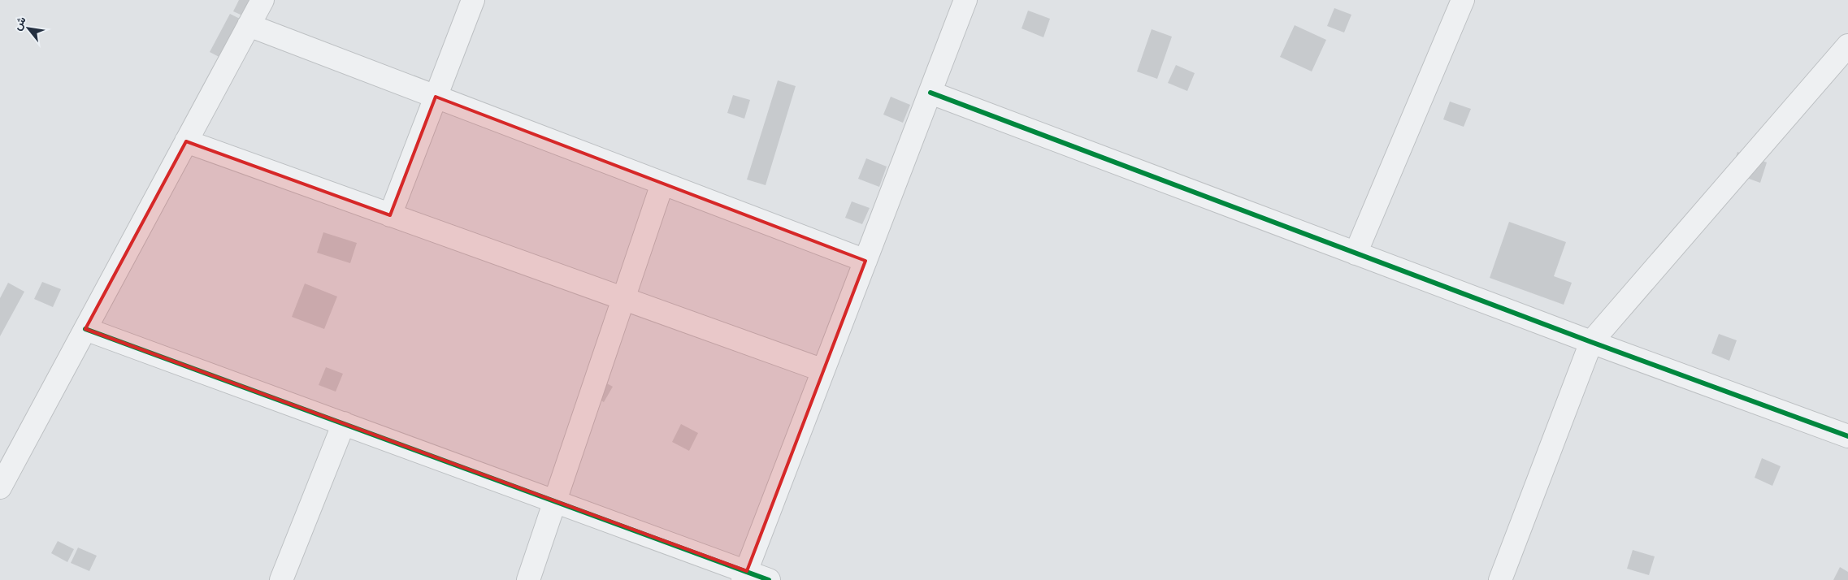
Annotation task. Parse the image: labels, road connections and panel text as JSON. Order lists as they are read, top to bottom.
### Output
{
  "north": "top left"
}
